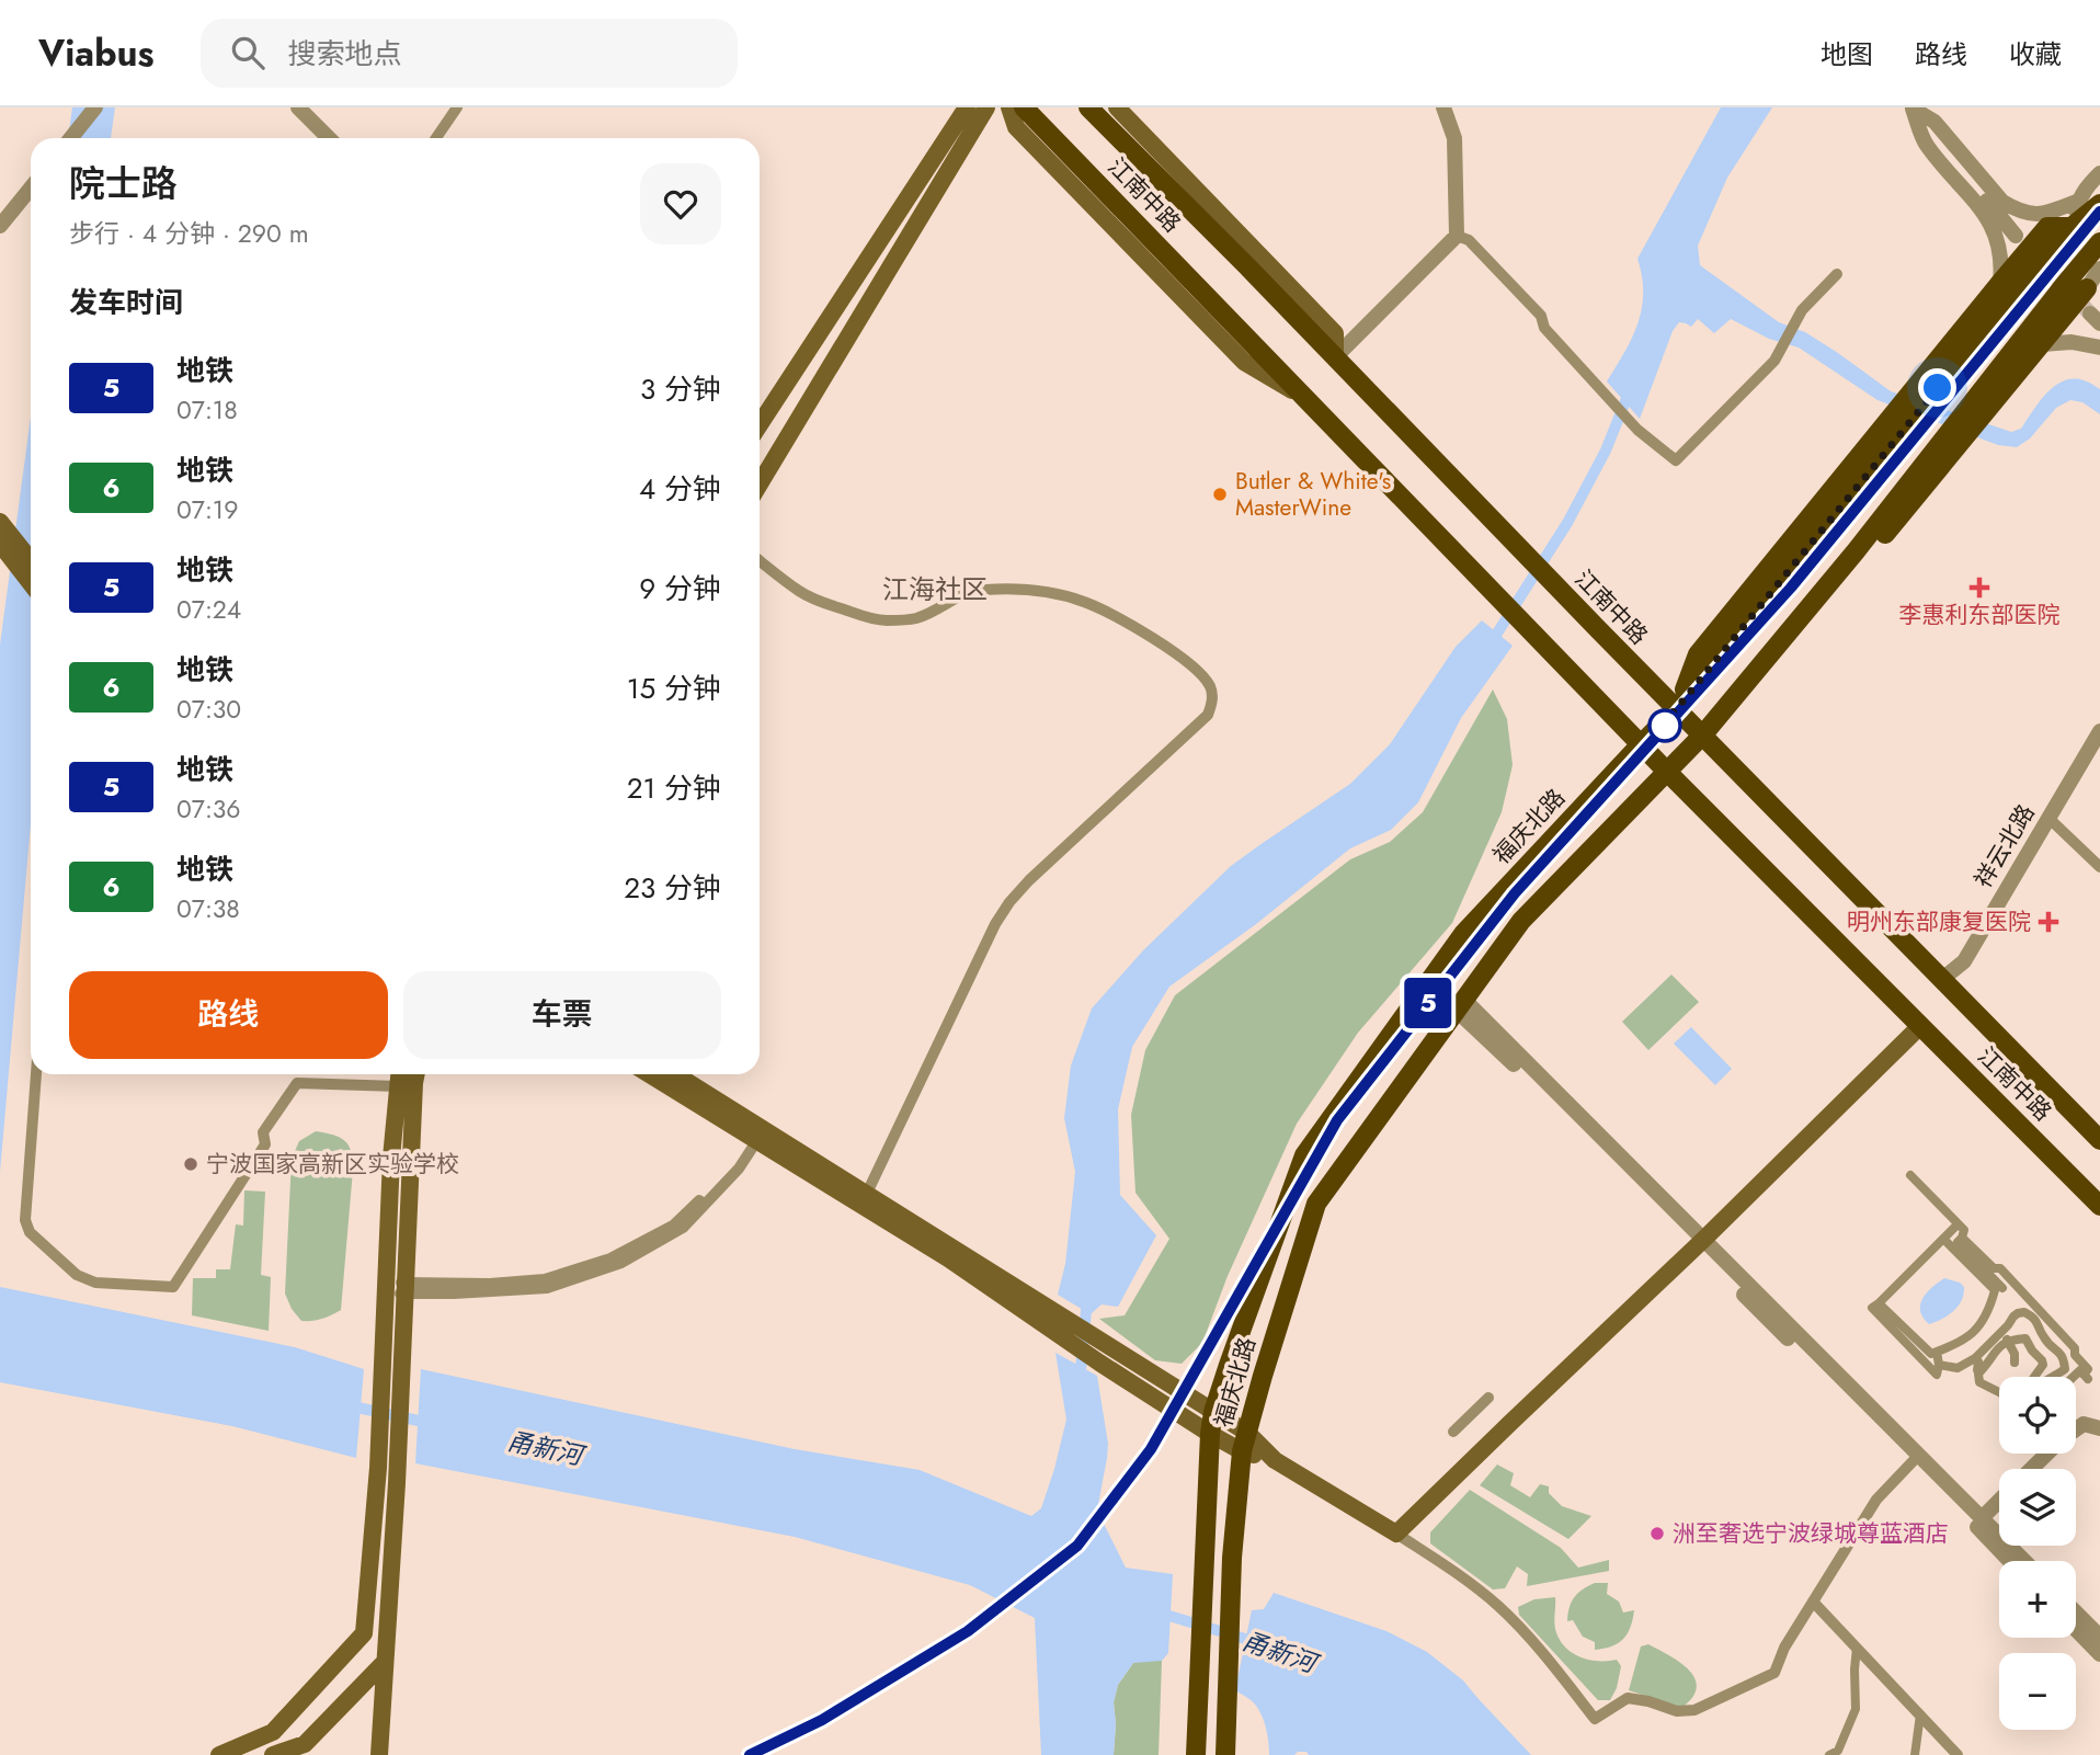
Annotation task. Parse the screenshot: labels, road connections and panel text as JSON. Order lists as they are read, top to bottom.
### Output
{
  "streets": {
    "main road": ["江南中路", "福庆北路"],
    "street": ["祥云北路"]
  },
  "crossings": [
    ["江南中路", "福庆北路"],
    ["江南中路", "祥云北路"]
  ],
  "districts": ["江海社区"],
  "water": ["甬新河"],
  "places": {
    "other": ["Butler & White's MasterWine", "宁波国家高新区实验学校", "洲至奢选宁波绿城尊蓝酒店"],
    "health": ["李惠利东部医院", "明州东部康复医院"]
  },
  "lines": ["metro line 5"],
  "page": {
    "header": "Viabus",
    "search": "搜索地点",
    "nav": ["地图", "路线", "收藏"],
    "on_map": "5",
    "heading": [
      ["院士路", "步行 · 4 分钟 · 290 m"],
      "发车时间"
    ],
    "list": [
      {
        "mark": "5",
        "name": "地铁",
        "note": "07:18",
        "value": "3 分钟"
      },
      {
        "mark": "6",
        "name": "地铁",
        "note": "07:19",
        "value": "4 分钟"
      },
      {
        "mark": "5",
        "name": "地铁",
        "note": "07:24",
        "value": "9 分钟"
      },
      {
        "mark": "6",
        "name": "地铁",
        "note": "07:30",
        "value": "15 分钟"
      },
      {
        "mark": "5",
        "name": "地铁",
        "note": "07:36",
        "value": "21 分钟"
      },
      {
        "mark": "6",
        "name": "地铁",
        "note": "07:38",
        "value": "23 分钟"
      }
    ],
    "buttons": ["路线", "车票"],
    "map_buttons": ["+", "−"]
  }
}
